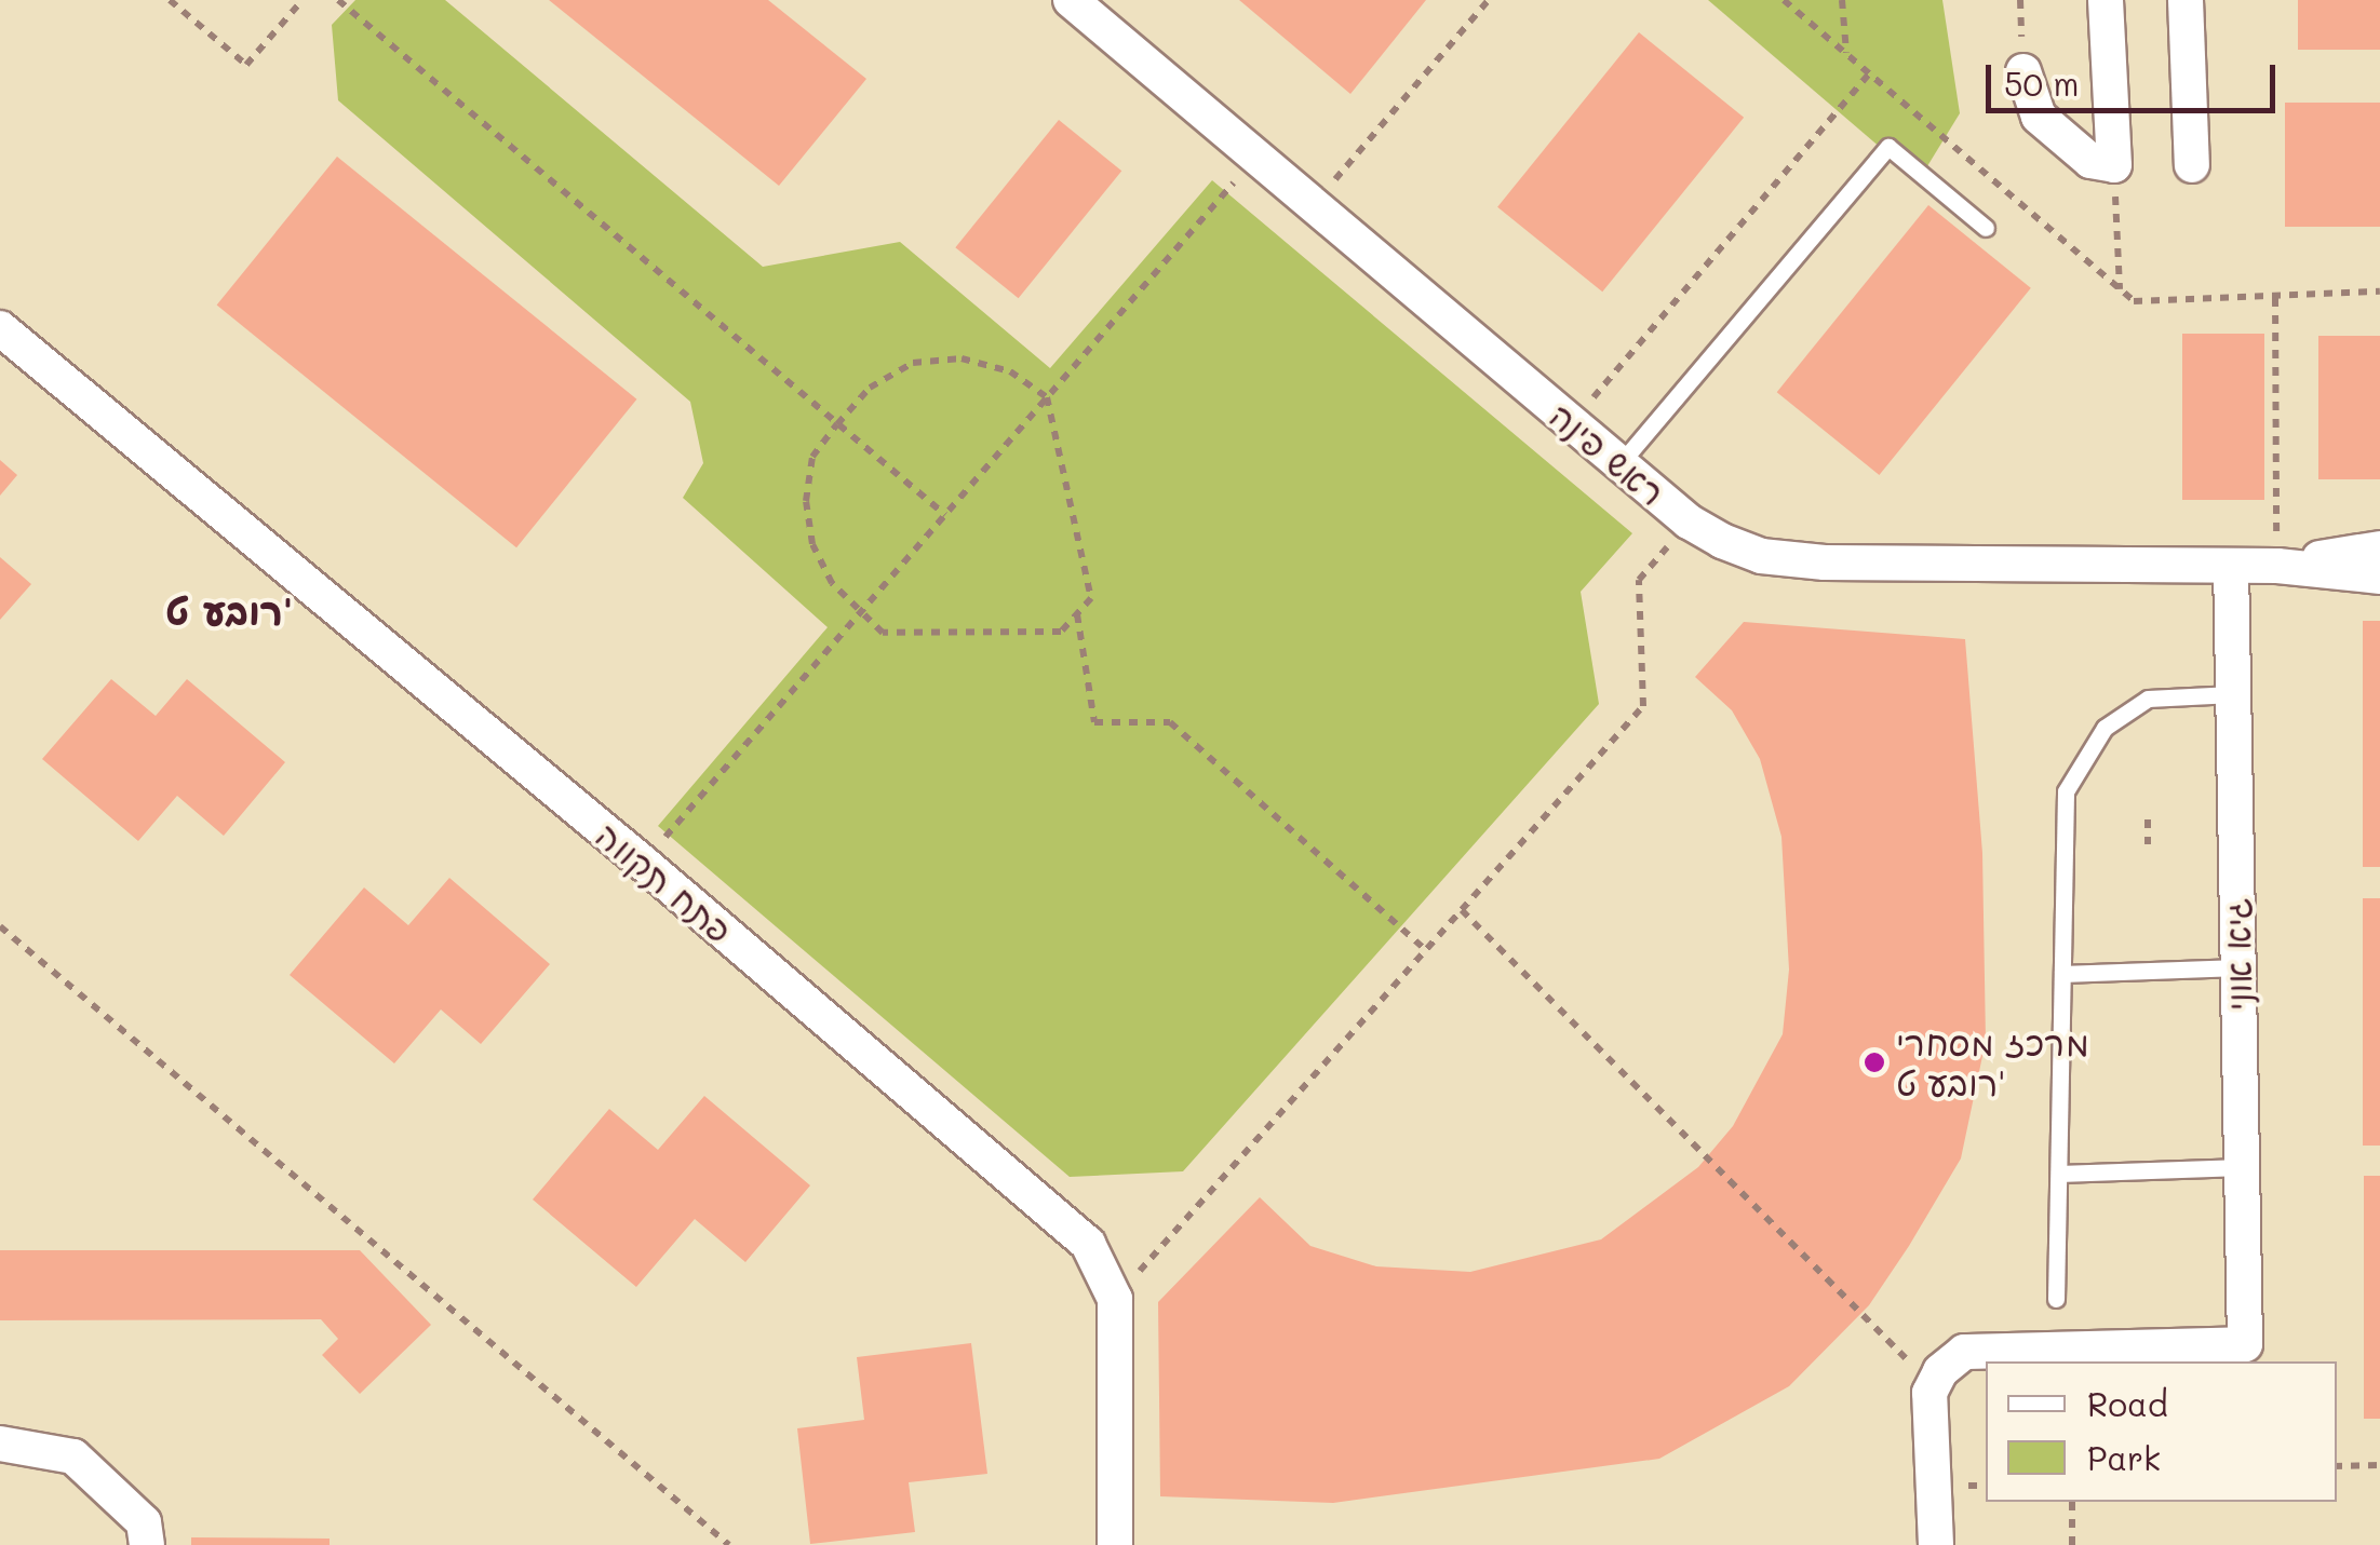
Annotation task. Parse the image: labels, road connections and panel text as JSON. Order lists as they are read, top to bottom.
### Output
{
  "streets": {
    "street": ["ראש פינה", "פתח תקווה", "גיא אוני"]
  },
  "crossings": [
    ["ראש פינה", "גיא אוני"]
  ],
  "districts": ["רובע ט'"],
  "places": ["מרכז מסחרי רובע ט'"],
  "legend": ["Road", "Park"],
  "scale_bar": "50 m"
}
